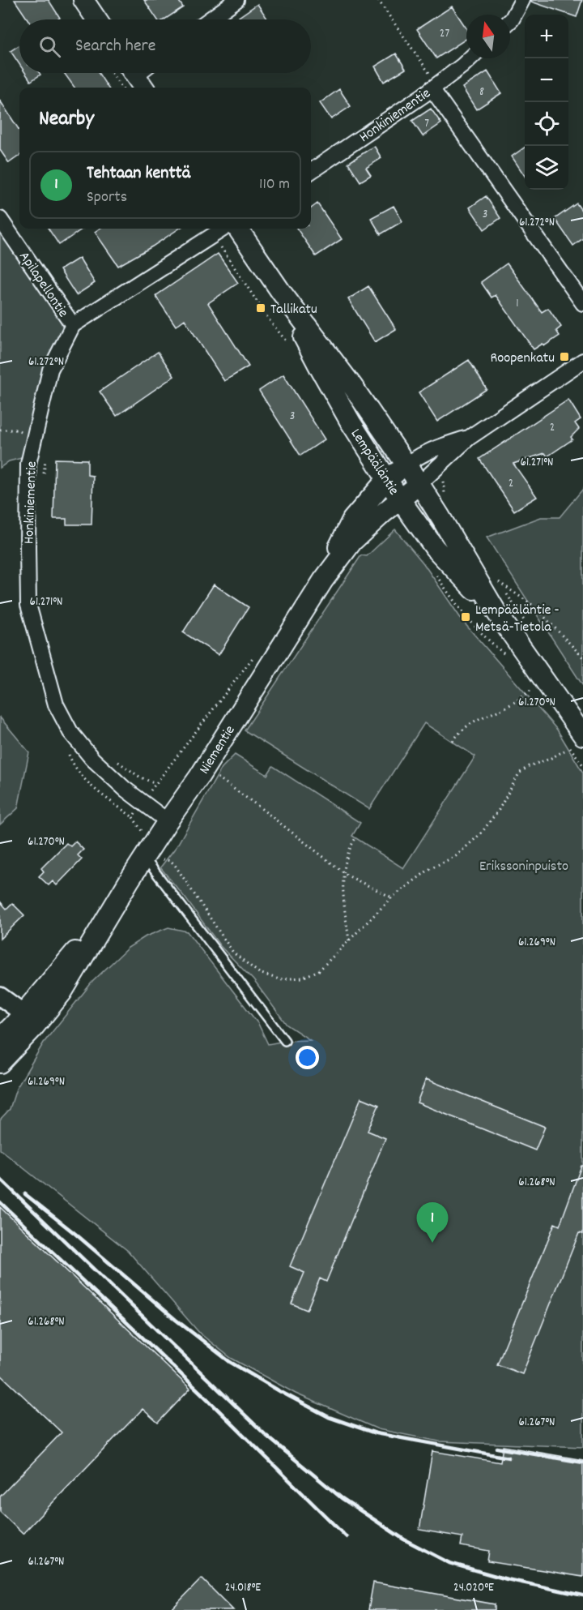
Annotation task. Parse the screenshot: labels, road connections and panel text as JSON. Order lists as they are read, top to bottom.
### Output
{
  "streets": {
    "main road": ["Lempääläntie", "Niementie"],
    "street": ["Honkiniementie", "Apilapellontie"]
  },
  "crossings": [
    ["Honkiniementie", "Apilapellontie"],
    ["Honkiniementie", "Niementie"],
    ["Lempääläntie", "Niementie"]
  ],
  "parks": ["Erikssoninpuisto"],
  "places": {
    "transit": ["Tallikatu", "Roopenkatu", "Lempääläntie - Metsä-Tietola"]
  },
  "house_numbers": [
    "27",
    "8",
    "7",
    "3",
    "1",
    "3",
    "2",
    "2"
  ],
  "north": "top",
  "page": {
    "map_buttons": ["+", "−"],
    "search": "Search here",
    "heading": "Nearby",
    "list": [
      {
        "mark": "1",
        "name": "Tehtaan kenttä",
        "note": "Sports",
        "value": "110 m"
      }
    ],
    "pins": "1"
  },
  "coordinates": [
    "61.272°N",
    "61.271°N",
    "61.270°N",
    "61.269°N",
    "61.268°N",
    "61.267°N",
    "24.018°E",
    "24.020°E"
  ]
}
